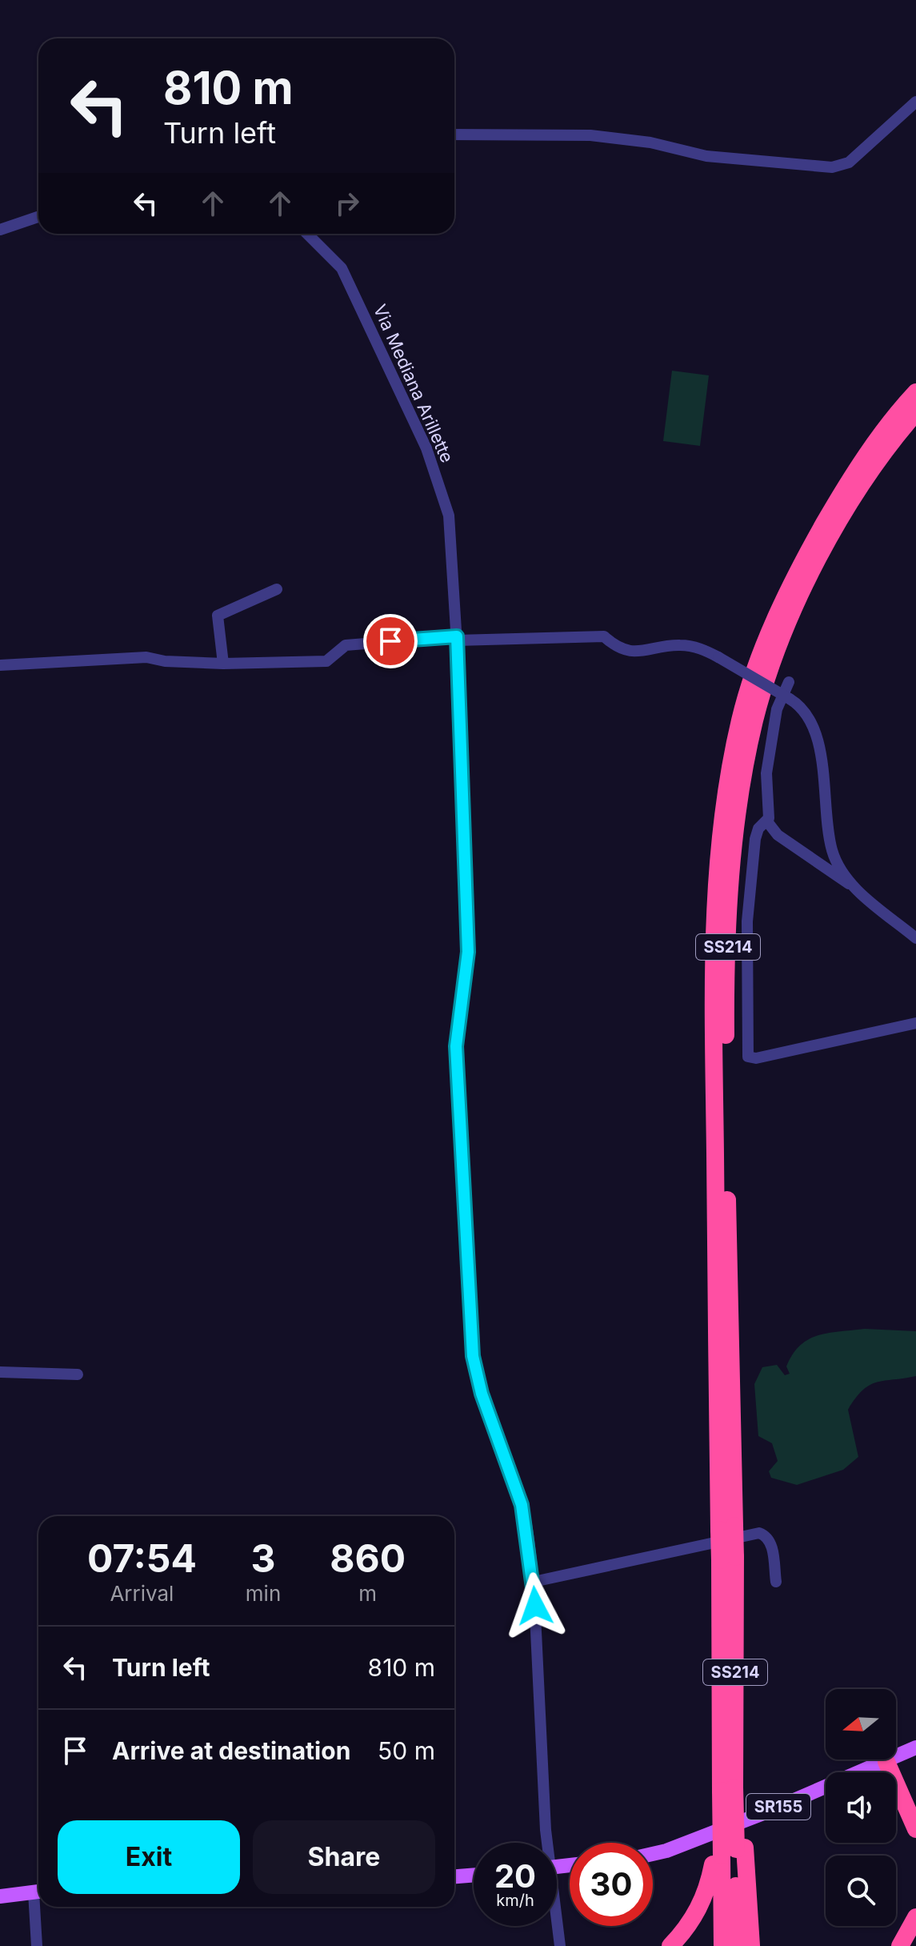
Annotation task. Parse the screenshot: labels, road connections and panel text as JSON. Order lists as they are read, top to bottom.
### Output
{
  "streets": {
    "highway": ["SS214"],
    "main road": ["SR155"],
    "street": ["Via Mediana Arillette"]
  },
  "north": "left",
  "page": {
    "turn": ["810 m", "Turn left"],
    "eta": [
      "07:54",
      "Arrival",
      "3",
      "min",
      "860",
      "m"
    ],
    "list": [
      {
        "name": "Turn left",
        "value": "810 m"
      },
      {
        "name": "Arrive at destination",
        "value": "50 m"
      }
    ],
    "buttons": ["Exit", "Share"],
    "speed": "20 km/h",
    "limit": "30"
  }
}
